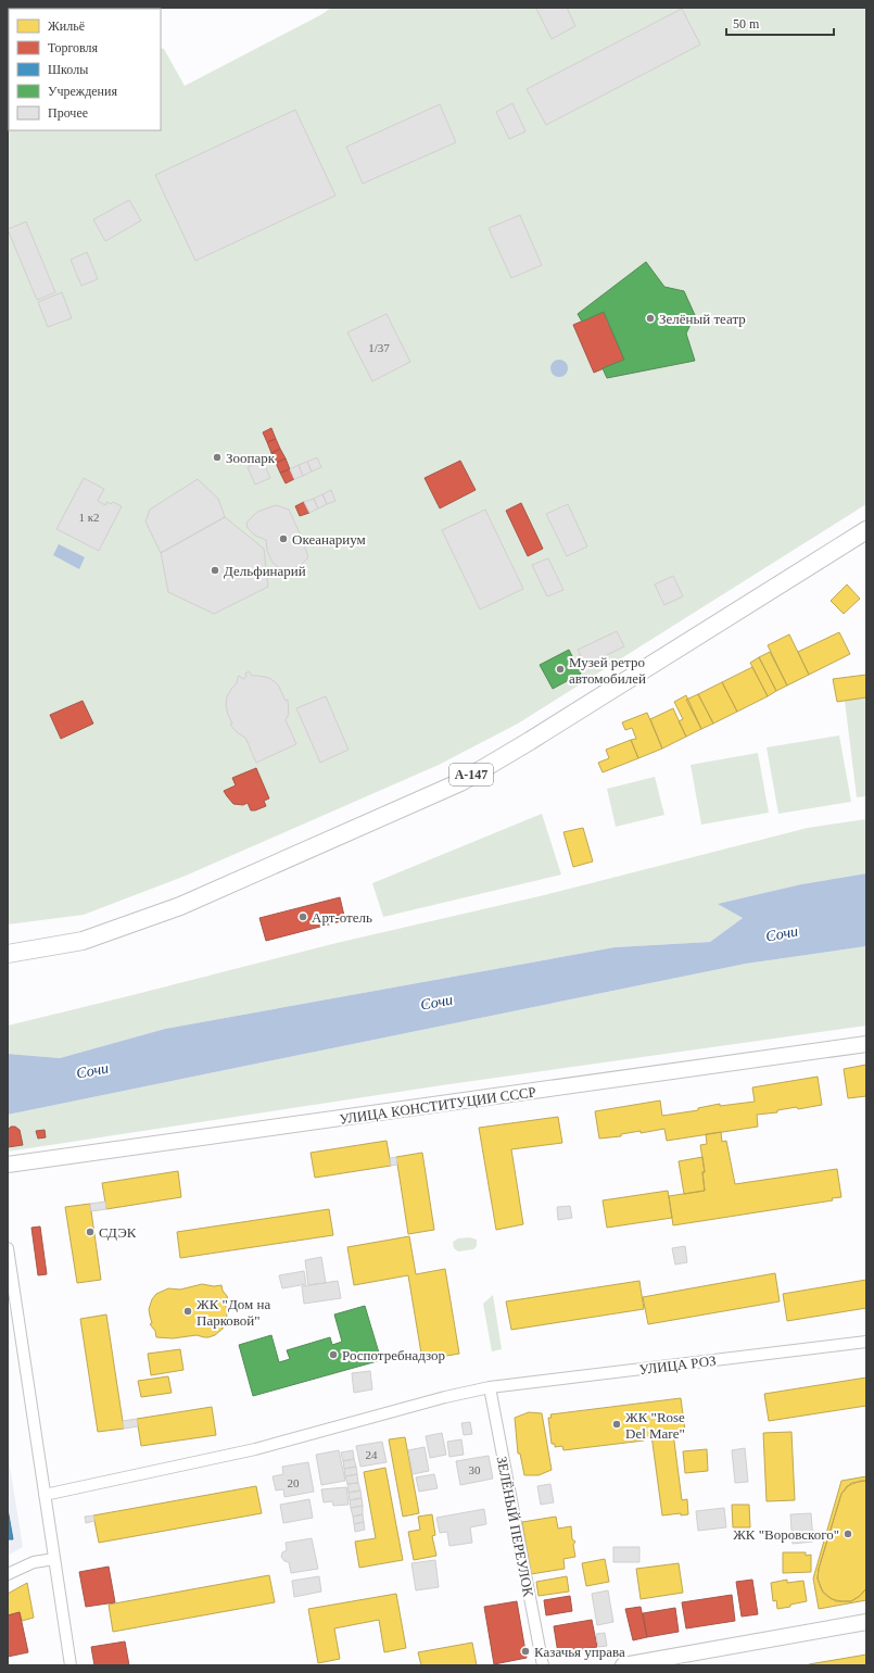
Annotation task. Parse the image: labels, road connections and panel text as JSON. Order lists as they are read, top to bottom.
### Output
{
  "streets": {
    "main road": ["А-147", "УЛИЦА КОНСТИТУЦИИ СССР"],
    "street": ["УЛИЦА РОЗ", "ЗЕЛЁНЫЙ ПЕРЕУЛОК"]
  },
  "crossings": [
    ["УЛИЦА РОЗ", "ЗЕЛЁНЫЙ ПЕРЕУЛОК"]
  ],
  "water": ["Сочи"],
  "places": [
    "Зелёный театр",
    "Зоопарк",
    "Океанариум",
    "Дельфинарий",
    "Музей ретро автомобилей",
    "Арт-отель",
    "СДЭК",
    "ЖК \"Дом на Парковой\"",
    "Роспотребнадзор",
    "ЖК \"Rose Del Mare\"",
    "ЖК \"Воровского\"",
    "Казачья управа"
  ],
  "house_numbers": [
    "1/37",
    "1 к2",
    "24",
    "30",
    "20"
  ],
  "legend": [
    "Жильё",
    "Торговля",
    "Школы",
    "Учреждения",
    "Прочее"
  ],
  "scale_bar": "50 m"
}
